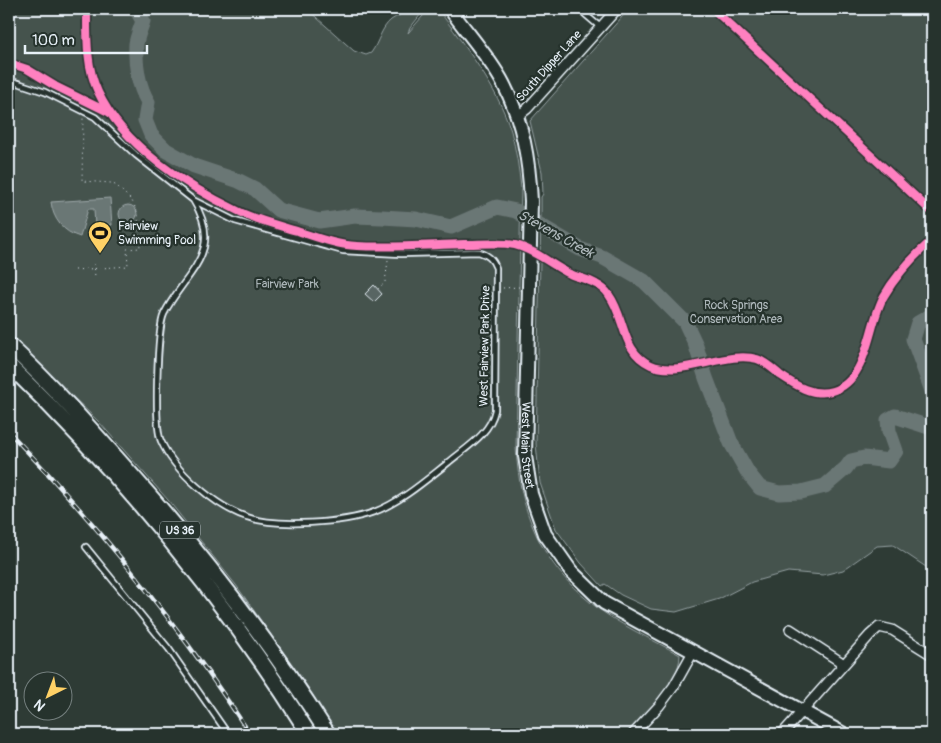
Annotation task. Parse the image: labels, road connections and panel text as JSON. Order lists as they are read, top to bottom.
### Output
{
  "streets": {
    "main road": ["US 36"],
    "street": ["South Dipper Lane", "West Main Street"],
    "lane": ["West Fairview Park Drive"]
  },
  "crossings": [
    ["South Dipper Lane", "West Main Street"]
  ],
  "water": ["Stevens Creek"],
  "parks": ["Fairview Park", "Rock Springs Conservation Area"],
  "places": {
    "sports": ["Fairview Swimming Pool"]
  },
  "scale_bar": "100 m",
  "north": "bottom left"
}
